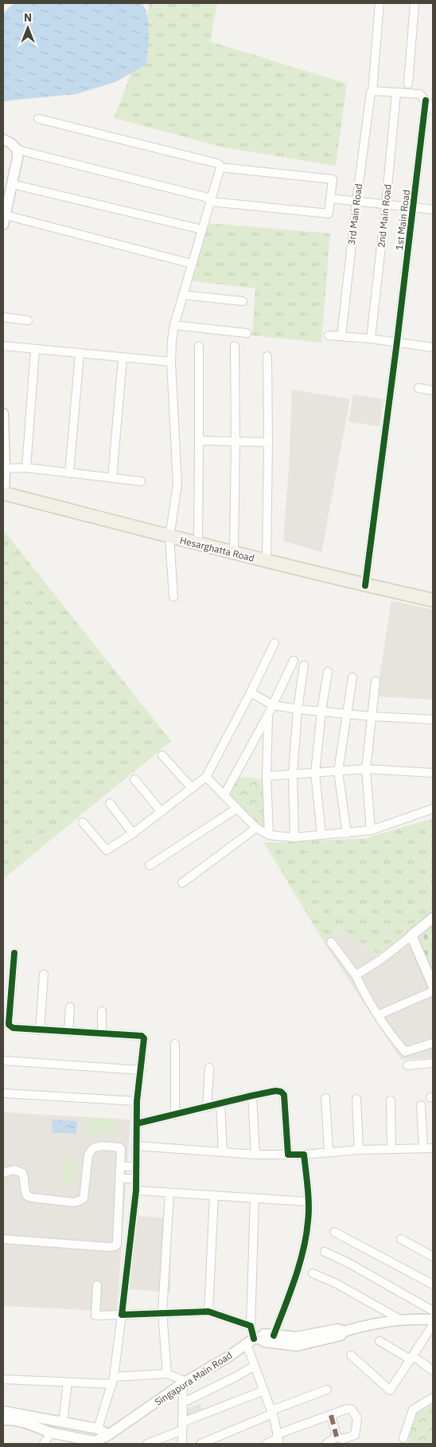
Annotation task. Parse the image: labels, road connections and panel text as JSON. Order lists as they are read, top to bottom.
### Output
{
  "streets": {
    "main road": ["Hesarghatta Road"],
    "street": [
      "3rd Main Road",
      "2nd Main Road",
      "1st Main Road",
      "Singapura Main Road"
    ]
  },
  "crossings": [
    ["1st Main Road", "Hesarghatta Road"]
  ],
  "north": "top"
}
